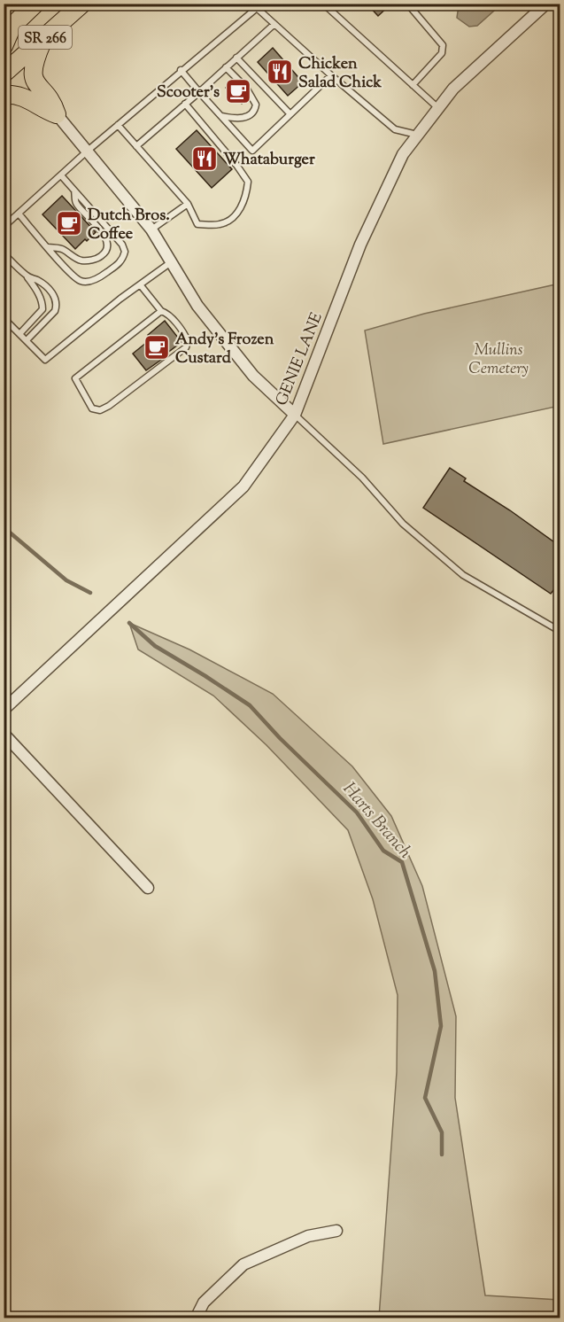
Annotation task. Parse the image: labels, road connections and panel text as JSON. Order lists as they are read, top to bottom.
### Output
{
  "streets": {
    "main road": ["SR 266"],
    "street": ["GENIE LANE"]
  },
  "water": ["Harts Branch"],
  "parks": ["Mullins Cemetery"],
  "places": {
    "restaurant": ["Chicken Salad Chick", "Whataburger"],
    "cafe": ["Scooter's", "Dutch Bros. Coffee", "Andy's Frozen Custard"]
  }
}
